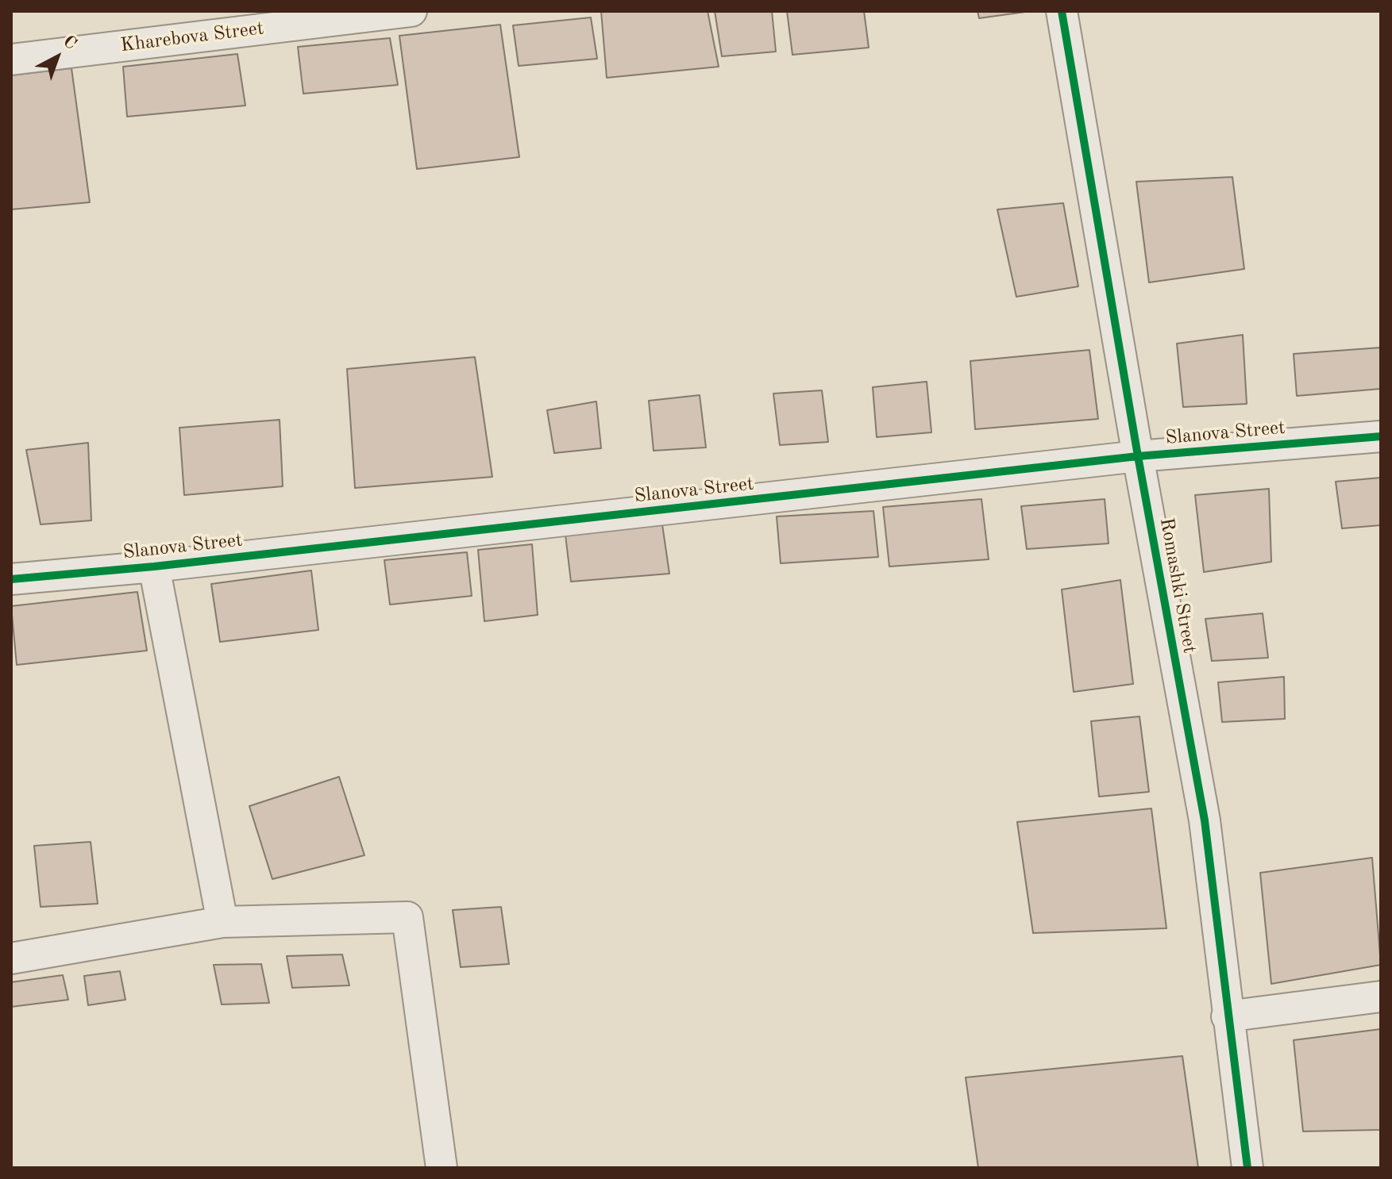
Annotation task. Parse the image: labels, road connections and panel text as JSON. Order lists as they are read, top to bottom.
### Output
{
  "streets": {
    "street": ["Kharebova Street", "Slanova Street", "Romashki Street"]
  },
  "crossings": [
    ["Slanova Street", "Romashki Street"]
  ],
  "north": "top right"
}
